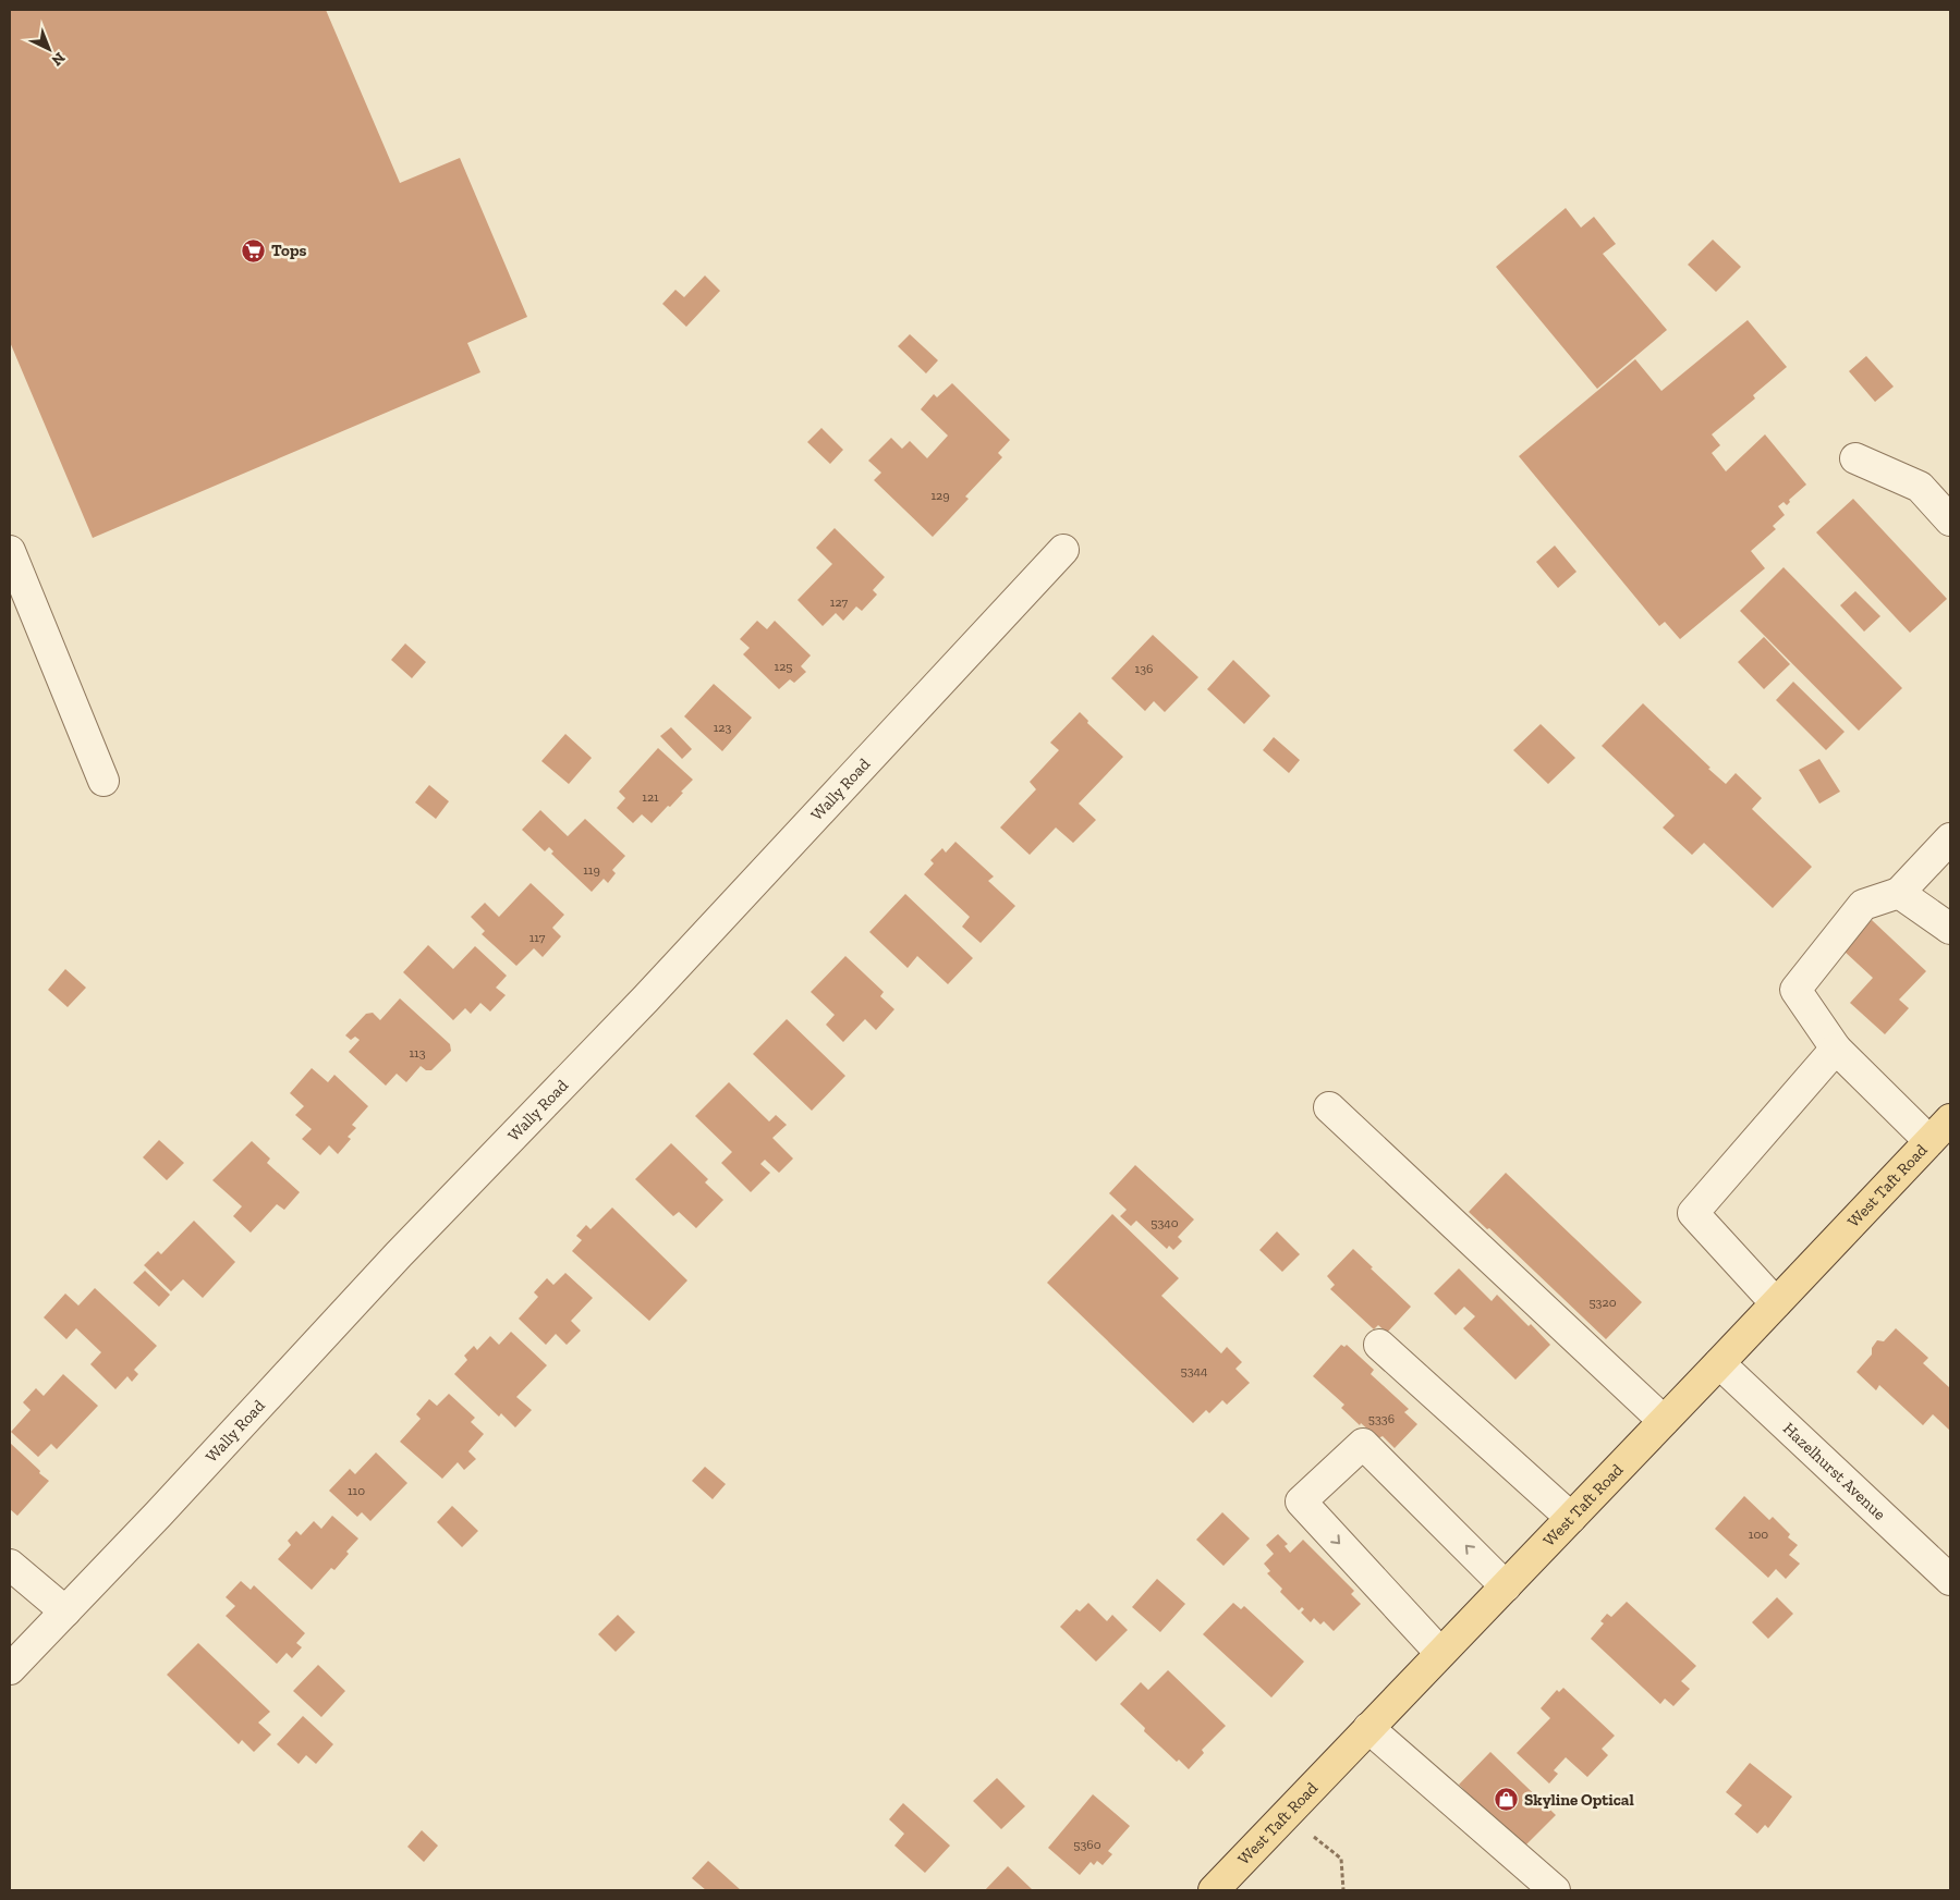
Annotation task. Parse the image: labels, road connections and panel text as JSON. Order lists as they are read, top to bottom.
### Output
{
  "streets": {
    "main road": ["West Taft Road"],
    "street": ["Wally Road", "Hazelhurst Avenue"]
  },
  "crossings": [
    ["West Taft Road", "Hazelhurst Avenue"]
  ],
  "places": {
    "supermarket": ["Tops"],
    "shop": ["Skyline Optical"]
  },
  "house_numbers": [
    "129",
    "127",
    "125",
    "136",
    "123",
    "121",
    "119",
    "117",
    "113",
    "5340",
    "5320",
    "5344",
    "5336",
    "110",
    "100",
    "5360"
  ],
  "north": "bottom right"
}
